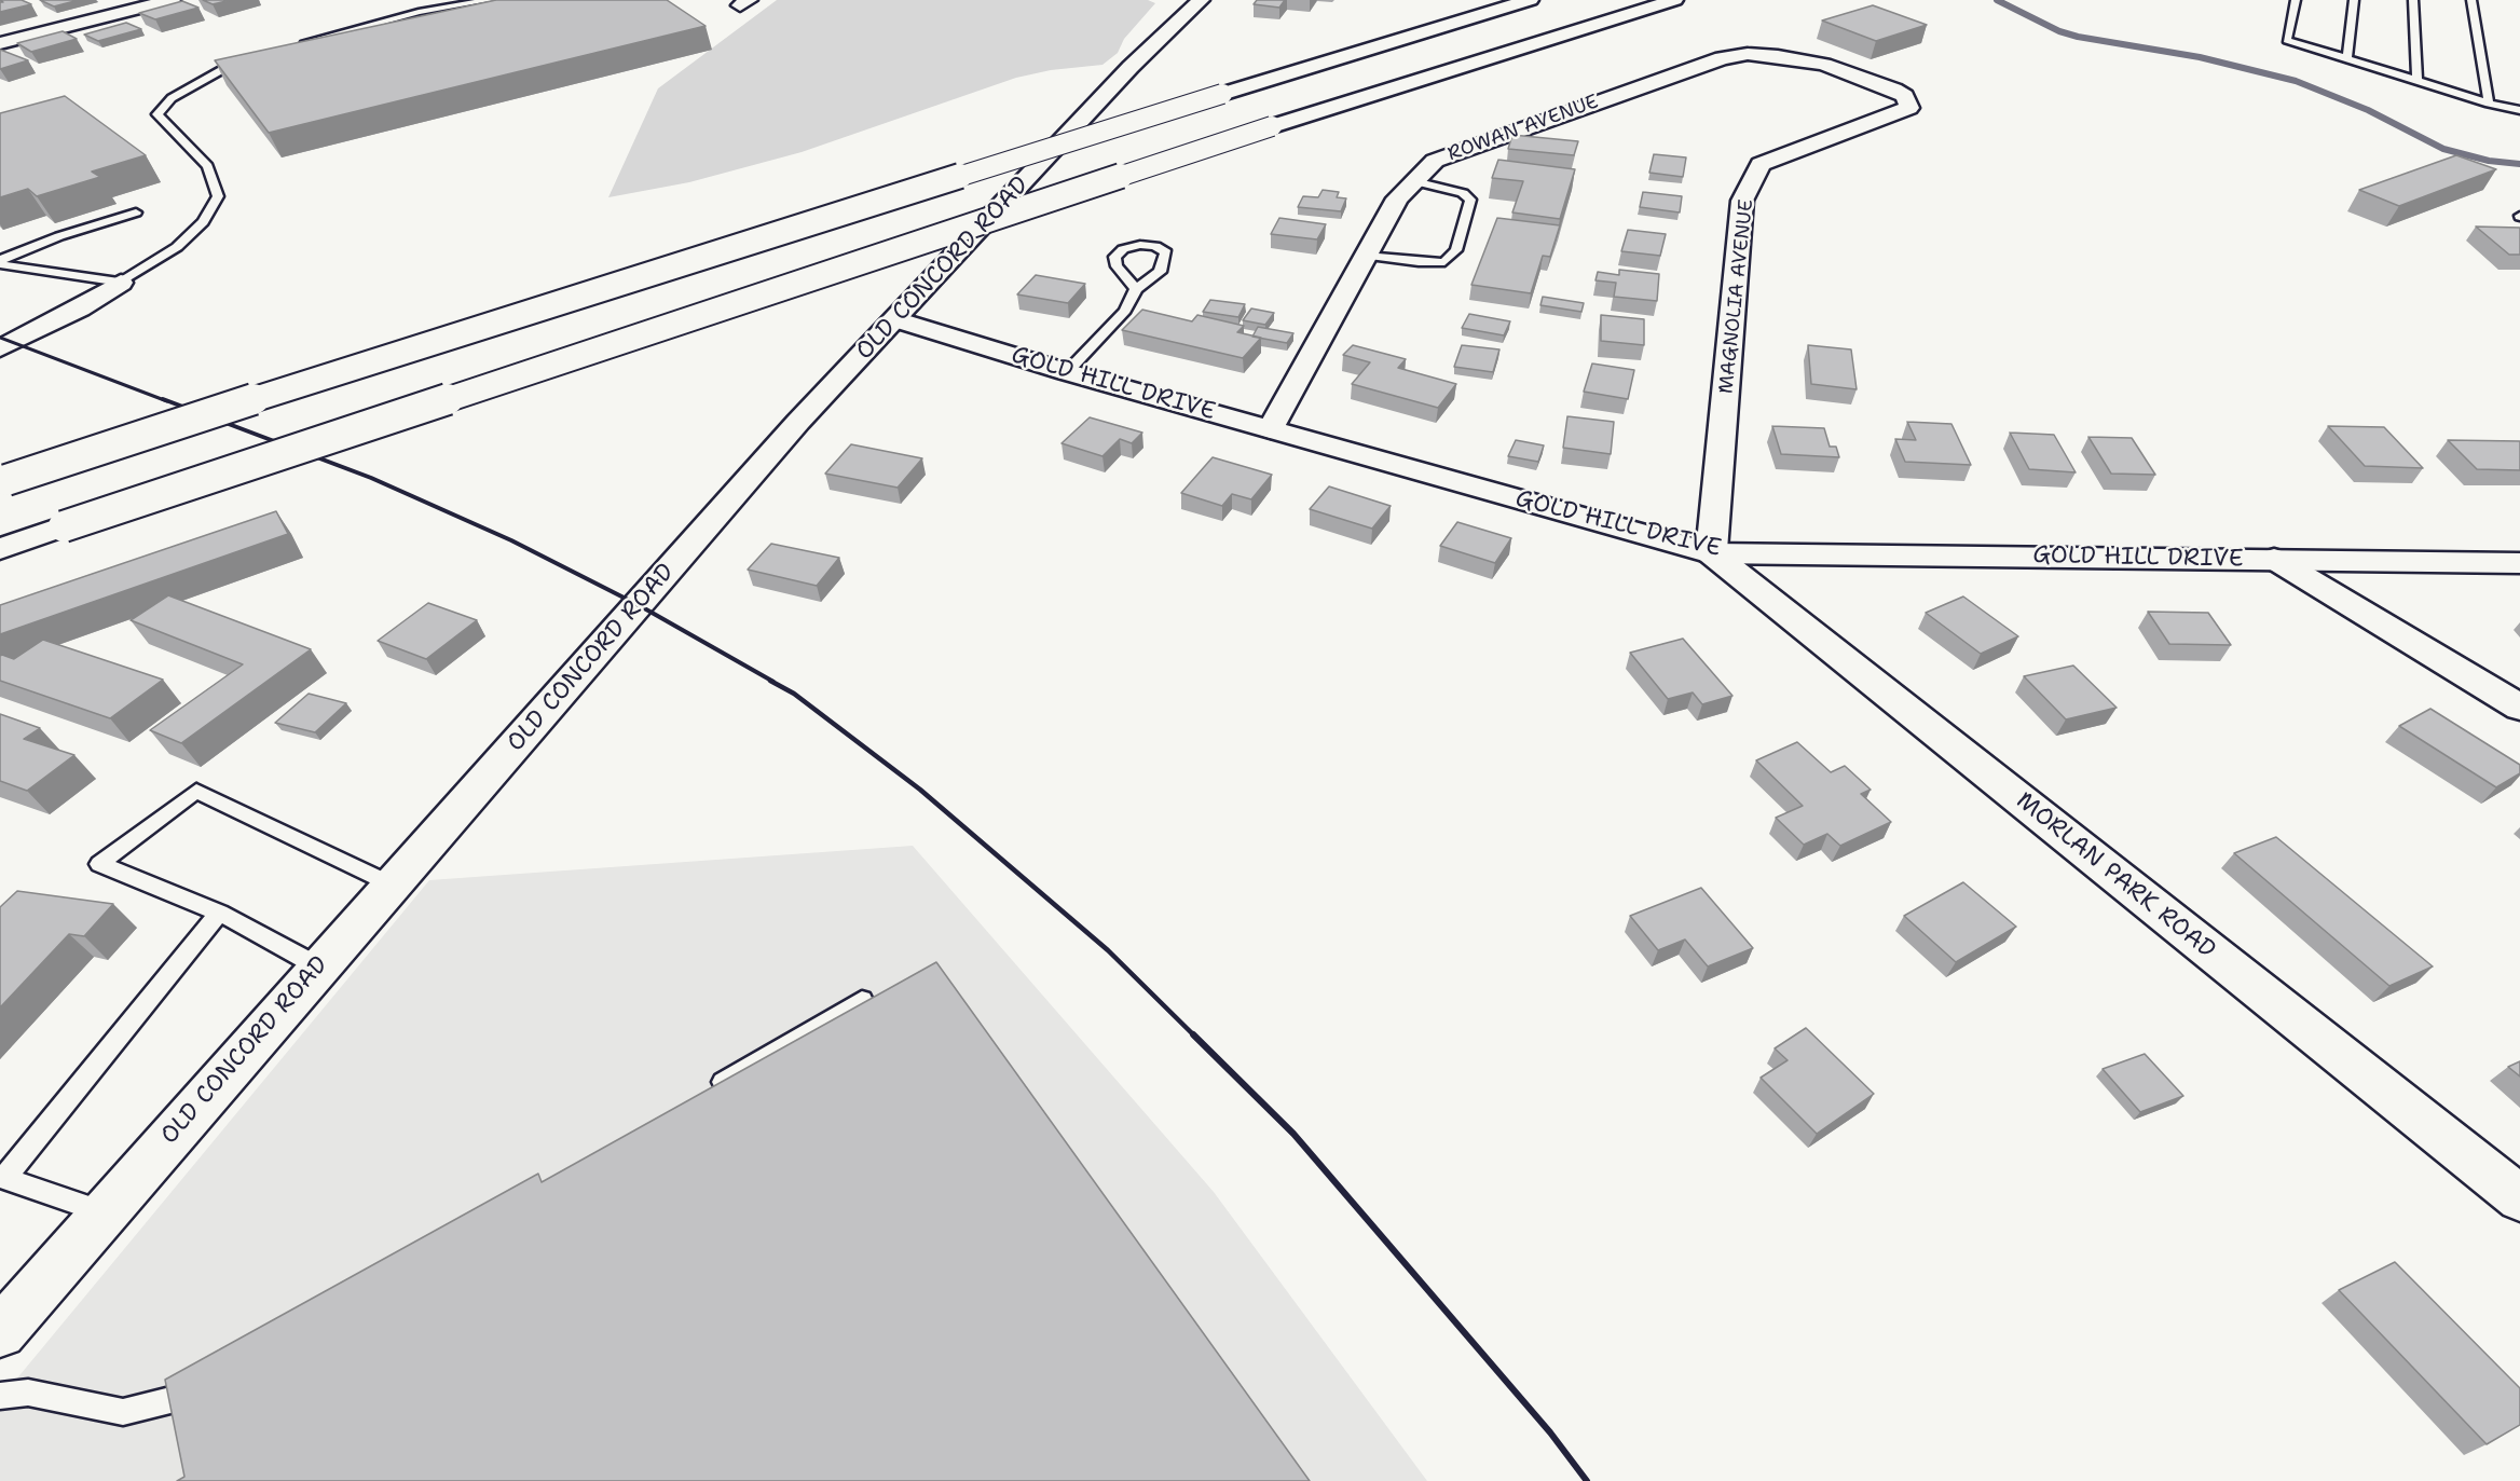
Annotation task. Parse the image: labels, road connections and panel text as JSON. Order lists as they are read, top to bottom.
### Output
{
  "streets": {
    "main road": [
      "ROWAN AVENUE",
      "OLD CONCORD ROAD",
      "MAGNOLIA AVENUE",
      "GOLD HILL DRIVE",
      "MORLAN PARK ROAD"
    ]
  },
  "crossings": [
    ["ROWAN AVENUE", "MAGNOLIA AVENUE"],
    ["ROWAN AVENUE", "GOLD HILL DRIVE"],
    ["OLD CONCORD ROAD", "GOLD HILL DRIVE"],
    ["MAGNOLIA AVENUE", "GOLD HILL DRIVE"],
    ["MAGNOLIA AVENUE", "MORLAN PARK ROAD"],
    ["GOLD HILL DRIVE", "MORLAN PARK ROAD"]
  ]
}
